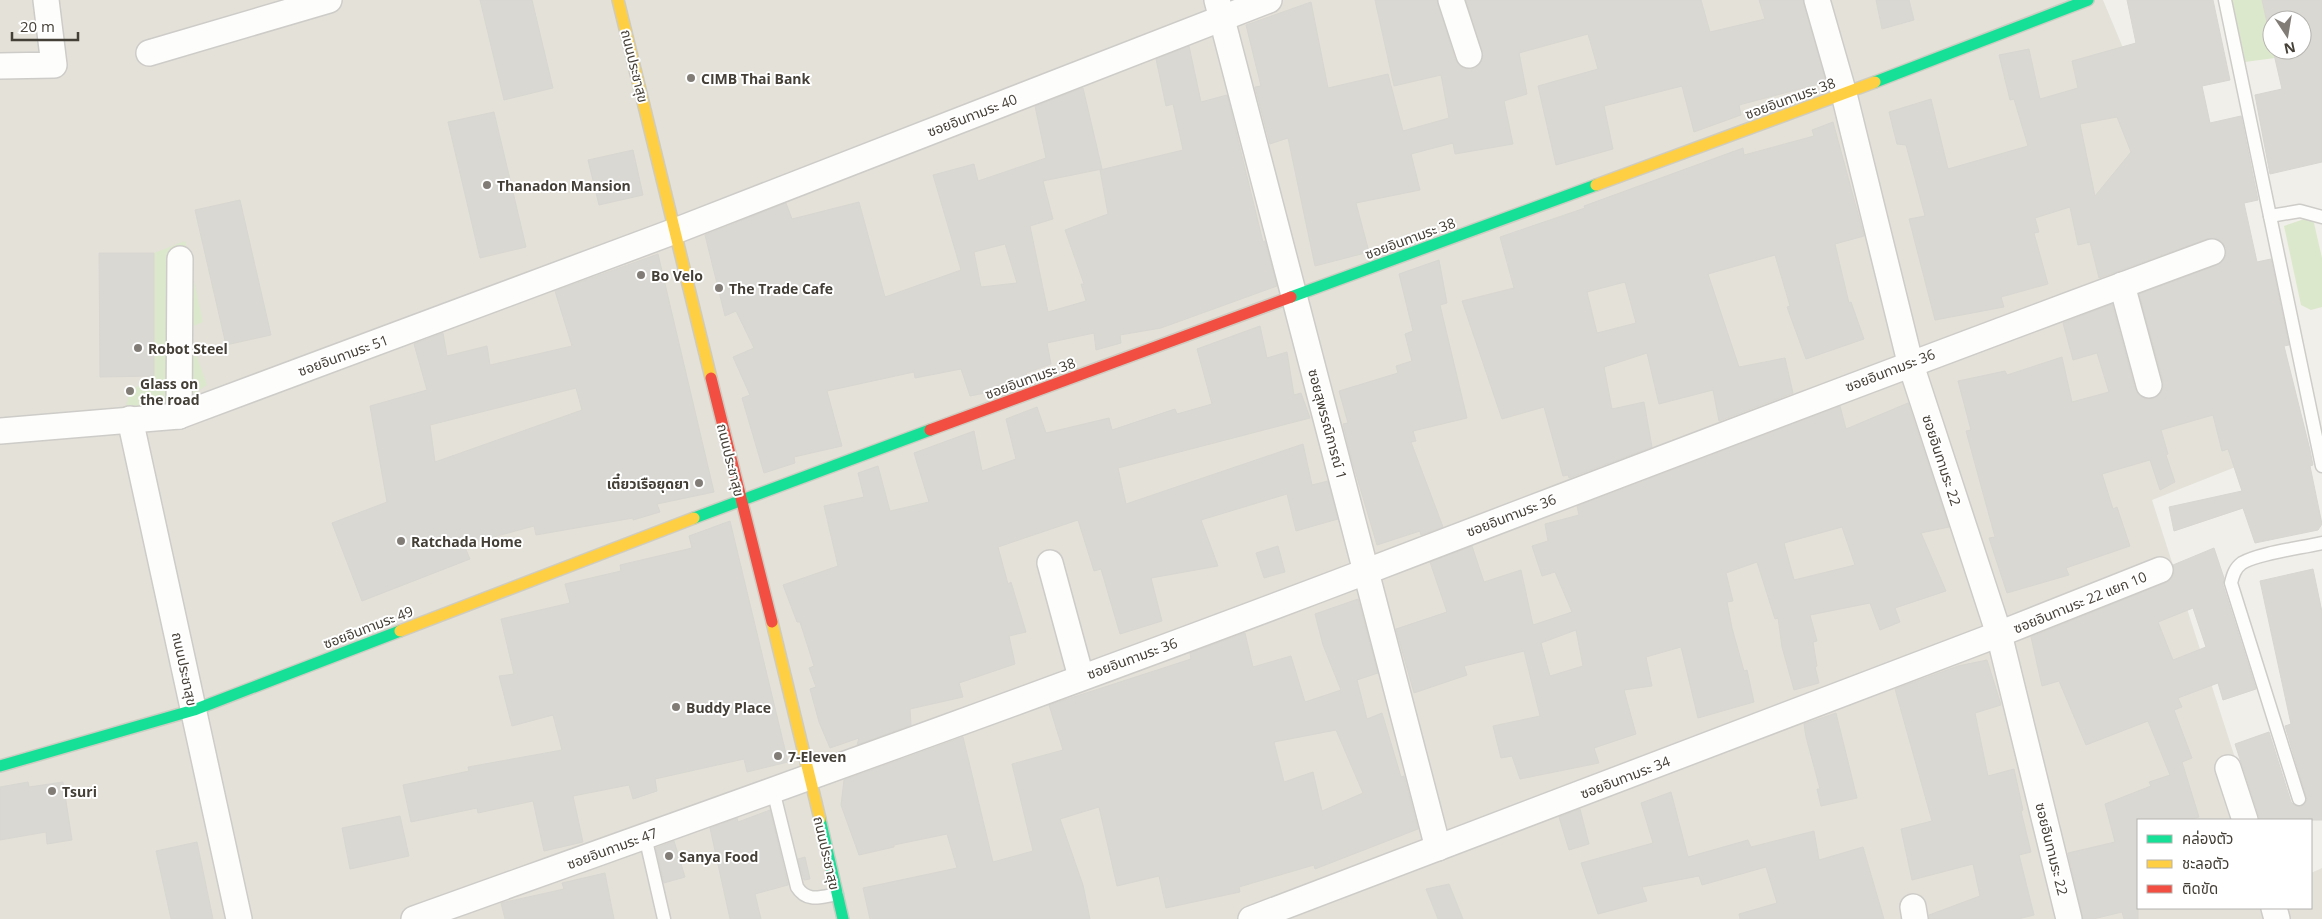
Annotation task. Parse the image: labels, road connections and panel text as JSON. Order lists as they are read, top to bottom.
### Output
{
  "streets": {
    "street": [
      "ถนนประชาสุข",
      "ซอยอินทามระ 38",
      "ซอยอินทามระ 40",
      "ซอยอินทามระ 51",
      "ซอยอินทามระ 36",
      "ซอยสุพรรณิการณ์ 1",
      "ซอยอินทามระ 22",
      "ซอยอินทามระ 22 แยก 10",
      "ซอยอินทามระ 49",
      "ซอยอินทามระ 34",
      "ซอยอินทามระ 47"
    ]
  },
  "crossings": [
    ["ถนนประชาสุข", "ซอยอินทามระ 38"],
    ["ถนนประชาสุข", "ซอยอินทามระ 40"],
    ["ถนนประชาสุข", "ซอยอินทามระ 51"],
    ["ถนนประชาสุข", "ซอยอินทามระ 36"],
    ["ถนนประชาสุข", "ซอยอินทามระ 49"],
    ["ถนนประชาสุข", "ซอยอินทามระ 47"],
    ["ซอยอินทามระ 38", "ซอยสุพรรณิการณ์ 1"],
    ["ซอยอินทามระ 38", "ซอยอินทามระ 22"],
    ["ซอยอินทามระ 38", "ซอยอินทามระ 49"],
    ["ซอยอินทามระ 40", "ซอยอินทามระ 51"],
    ["ซอยอินทามระ 40", "ซอยสุพรรณิการณ์ 1"],
    ["ซอยอินทามระ 36", "ซอยสุพรรณิการณ์ 1"],
    ["ซอยอินทามระ 36", "ซอยอินทามระ 22"],
    ["ซอยอินทามระ 36", "ซอยอินทามระ 47"],
    ["ซอยสุพรรณิการณ์ 1", "ซอยอินทามระ 34"],
    ["ซอยอินทามระ 22", "ซอยอินทามระ 22 แยก 10"],
    ["ซอยอินทามระ 22", "ซอยอินทามระ 34"],
    ["ซอยอินทามระ 22 แยก 10", "ซอยอินทามระ 34"]
  ],
  "places": [
    "CIMB Thai Bank",
    "Thanadon Mansion",
    "Bo Velo",
    "The Trade Cafe",
    "Robot Steel",
    "Glass on the road",
    "เตี๋ยวเรือยุดยา",
    "Ratchada Home",
    "Buddy Place",
    "7-Eleven",
    "Tsuri",
    "Sanya Food"
  ],
  "legend": ["คล่องตัว", "ชะลอตัว", "ติดขัด"],
  "scale_bar": "20 m",
  "north": "bottom"
}
